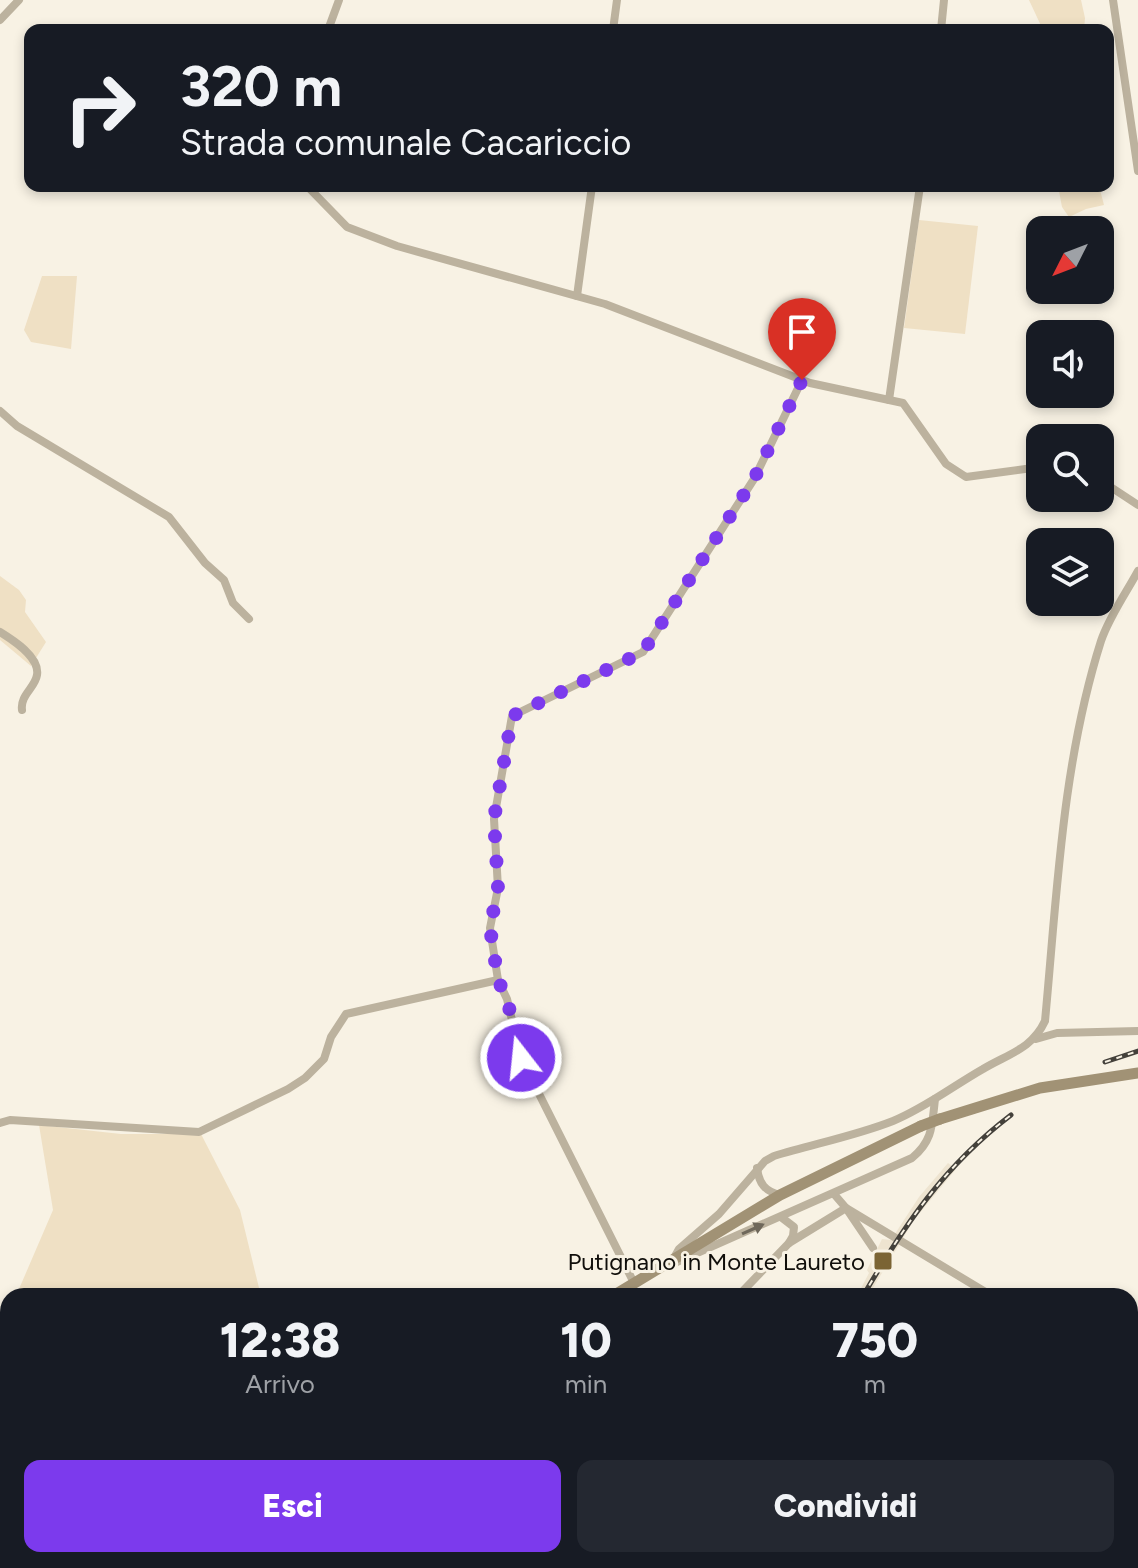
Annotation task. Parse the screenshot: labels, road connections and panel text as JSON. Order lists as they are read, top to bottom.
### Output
{
  "places": {
    "transit": ["Putignano in Monte Laureto"]
  },
  "north": "bottom left",
  "page": {
    "turn": ["320 m", "Strada comunale Cacariccio"],
    "eta": [
      "12:38",
      "Arrivo",
      "10",
      "min",
      "750",
      "m"
    ],
    "buttons": ["Esci", "Condividi"]
  }
}
